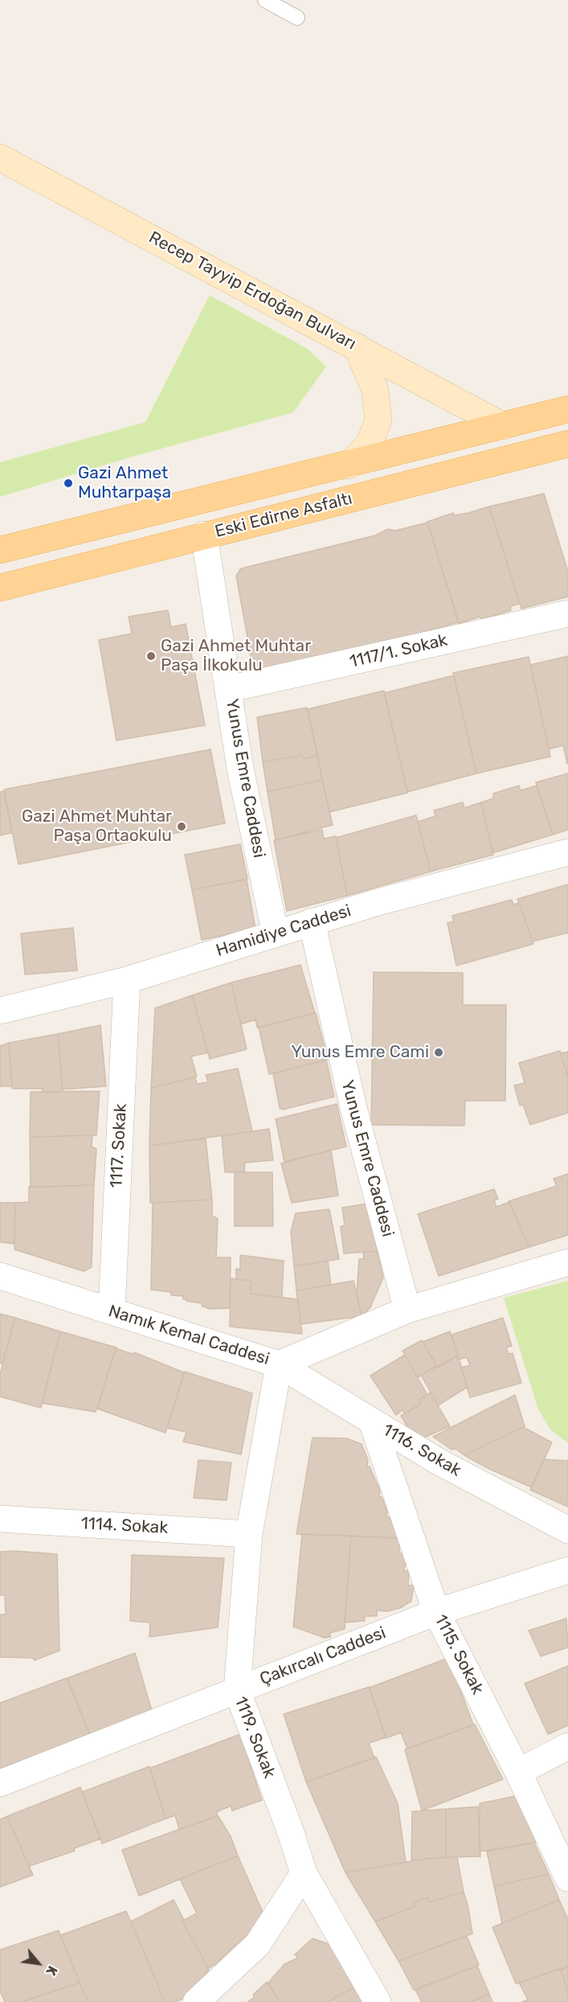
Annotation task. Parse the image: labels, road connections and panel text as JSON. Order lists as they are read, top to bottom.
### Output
{
  "streets": {
    "main road": ["Eski Edirne Asfaltı"],
    "street": [
      "Recep Tayyip Erdoğan Bulvarı",
      "1117/1. Sokak",
      "Yunus Emre Caddesi",
      "Hamidiye Caddesi",
      "1117. Sokak",
      "Namık Kemal Caddesi",
      "1116. Sokak",
      "1114. Sokak",
      "1115. Sokak",
      "Çakırcalı Caddesi",
      "1119. Sokak"
    ]
  },
  "crossings": [
    ["Recep Tayyip Erdoğan Bulvarı", "Eski Edirne Asfaltı"],
    ["Eski Edirne Asfaltı", "Yunus Emre Caddesi"],
    ["1117/1. Sokak", "Yunus Emre Caddesi"],
    ["Yunus Emre Caddesi", "Hamidiye Caddesi"],
    ["Yunus Emre Caddesi", "Namık Kemal Caddesi"],
    ["Hamidiye Caddesi", "1117. Sokak"],
    ["1117. Sokak", "Namık Kemal Caddesi"],
    ["Namık Kemal Caddesi", "1116. Sokak"],
    ["Namık Kemal Caddesi", "1119. Sokak"],
    ["1116. Sokak", "1115. Sokak"],
    ["1116. Sokak", "1119. Sokak"],
    ["1114. Sokak", "1119. Sokak"],
    ["1115. Sokak", "Çakırcalı Caddesi"],
    ["Çakırcalı Caddesi", "1119. Sokak"]
  ],
  "places": [
    "Gazi Ahmet Muhtarpaşa",
    "Gazi Ahmet Muhtar Paşa İlkokulu",
    "Gazi Ahmet Muhtar Paşa Ortaokulu",
    "Yunus Emre Cami"
  ],
  "north": "bottom right"
}
